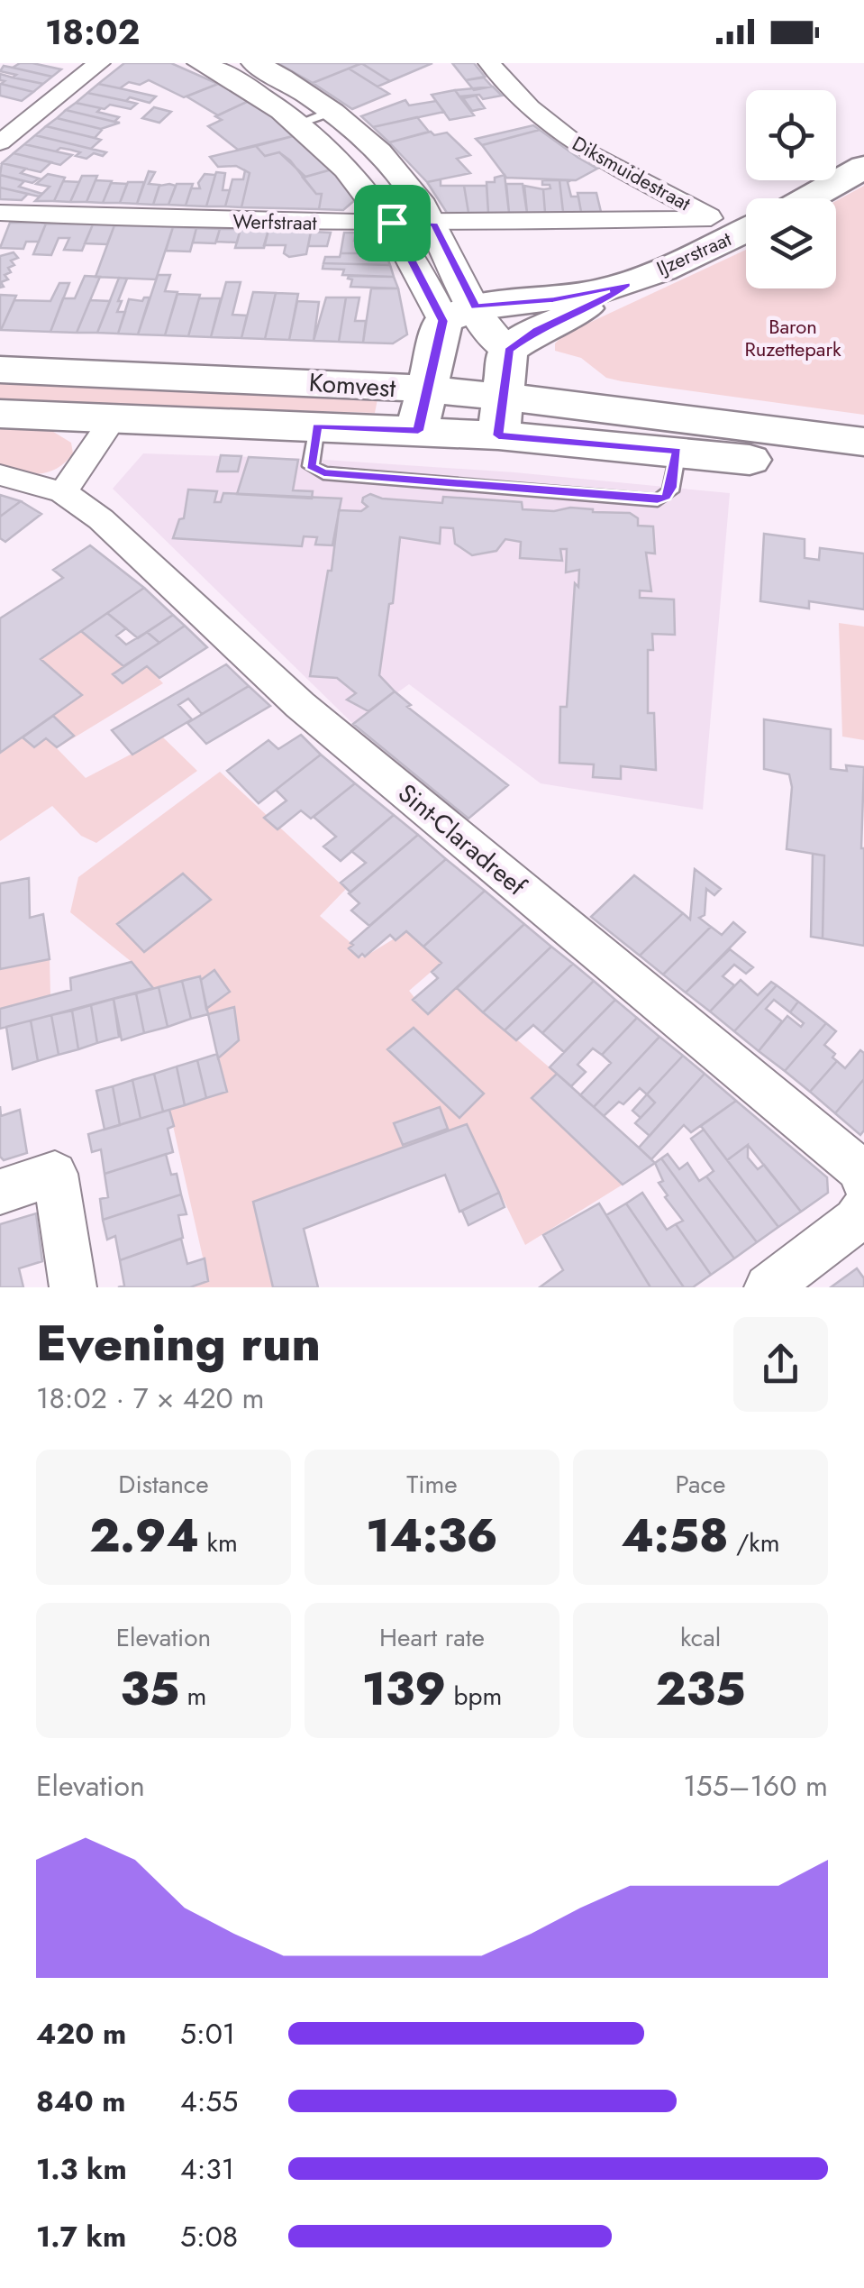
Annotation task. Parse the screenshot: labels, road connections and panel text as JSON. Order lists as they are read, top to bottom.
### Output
{
  "streets": {
    "main road": ["IJzerstraat", "Komvest"],
    "street": ["Diksmuidestraat", "Werfstraat", "Sint-Claradreef"]
  },
  "crossings": [
    ["Diksmuidestraat", "Werfstraat"],
    ["Diksmuidestraat", "IJzerstraat"],
    ["Werfstraat", "IJzerstraat"]
  ],
  "parks": ["Baron Ruzettepark"],
  "page": {
    "status": "18:02",
    "heading": ["Evening run", "18:02 · 7 × 420 m"],
    "stats": [
      ["Distance", "2.94 km"],
      ["Time", "14:36"],
      ["Pace", "4:58 /km"],
      ["Elevation", "35 m"],
      ["Heart rate", "139 bpm"],
      ["kcal", "235"]
    ],
    "chart": ["Elevation", "155–160 m"],
    "list": [
      {
        "name": "420 m",
        "note": "5:01"
      },
      {
        "name": "840 m",
        "note": "4:55"
      },
      {
        "name": "1.3 km",
        "note": "4:31"
      },
      {
        "name": "1.7 km",
        "note": "5:08"
      }
    ]
  }
}
